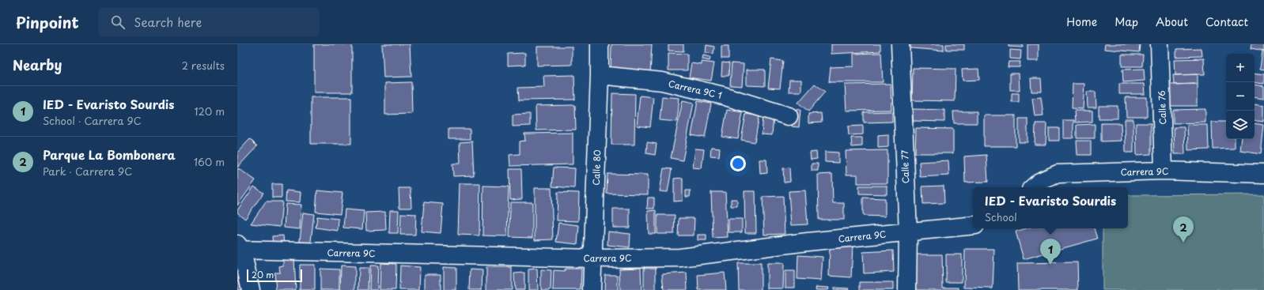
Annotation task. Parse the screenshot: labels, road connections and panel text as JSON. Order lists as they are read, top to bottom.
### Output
{
  "streets": {
    "street": [
      "Carrera 9C 1",
      "Calle 76",
      "Calle 77",
      "Calle 80",
      "Carrera 9C"
    ]
  },
  "crossings": [
    ["Carrera 9C 1", "Calle 80"],
    ["Calle 76", "Carrera 9C"],
    ["Calle 77", "Carrera 9C"],
    ["Calle 80", "Carrera 9C"]
  ],
  "scale_bar": "20 m",
  "page": {
    "header": "Pinpoint",
    "search": "Search here",
    "nav": [
      "Home",
      "Map",
      "About",
      "Contact"
    ],
    "heading": ["Nearby", "2 results"],
    "map_buttons": ["+", "−"],
    "list": [
      {
        "mark": "1",
        "name": "IED - Evaristo Sourdis",
        "note": "School · Carrera 9C",
        "value": "120 m"
      },
      {
        "mark": "2",
        "name": "Parque La Bombonera",
        "note": "Park · Carrera 9C",
        "value": "160 m"
      }
    ],
    "popup": ["IED - Evaristo Sourdis", "School"],
    "pins": ["2", "1"],
    "scale": "20 m"
  }
}
